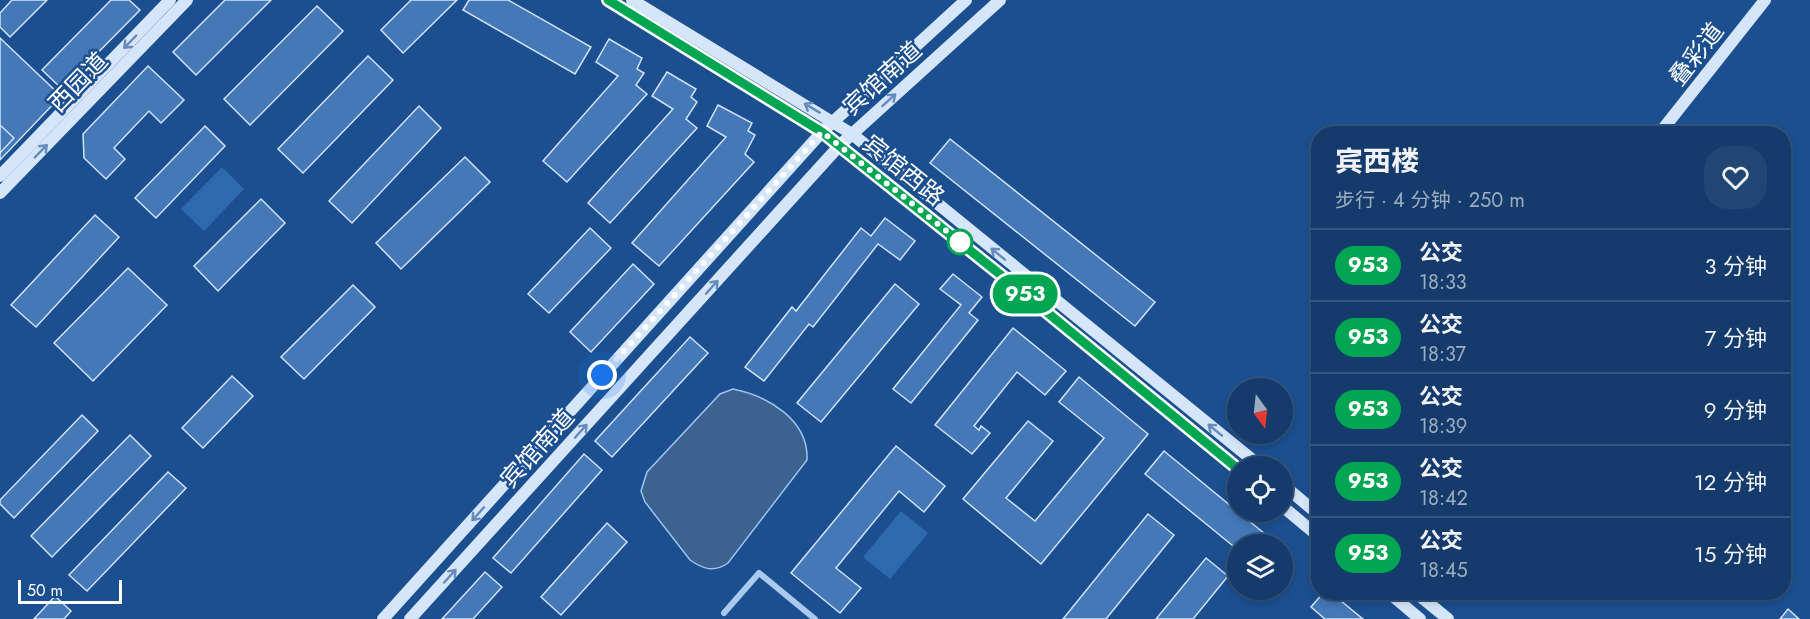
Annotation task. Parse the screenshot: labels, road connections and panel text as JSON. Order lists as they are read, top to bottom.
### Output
{
  "streets": {
    "main road": [
      "叠彩道",
      "宾馆南道",
      "西园道",
      "宾馆西路"
    ]
  },
  "crossings": [
    ["宾馆南道", "宾馆西路"]
  ],
  "lines": ["bus line 953"],
  "scale_bar": "50 m",
  "north": "bottom",
  "page": {
    "on_map": "953",
    "heading": ["宾西楼", "步行 · 4 分钟 · 250 m"],
    "list": [
      {
        "mark": "953",
        "name": "公交",
        "note": "18:33",
        "value": "3 分钟"
      },
      {
        "mark": "953",
        "name": "公交",
        "note": "18:37",
        "value": "7 分钟"
      },
      {
        "mark": "953",
        "name": "公交",
        "note": "18:39",
        "value": "9 分钟"
      },
      {
        "mark": "953",
        "name": "公交",
        "note": "18:42",
        "value": "12 分钟"
      },
      {
        "mark": "953",
        "name": "公交",
        "note": "18:45",
        "value": "15 分钟"
      }
    ],
    "scale": "50 m"
  }
}
